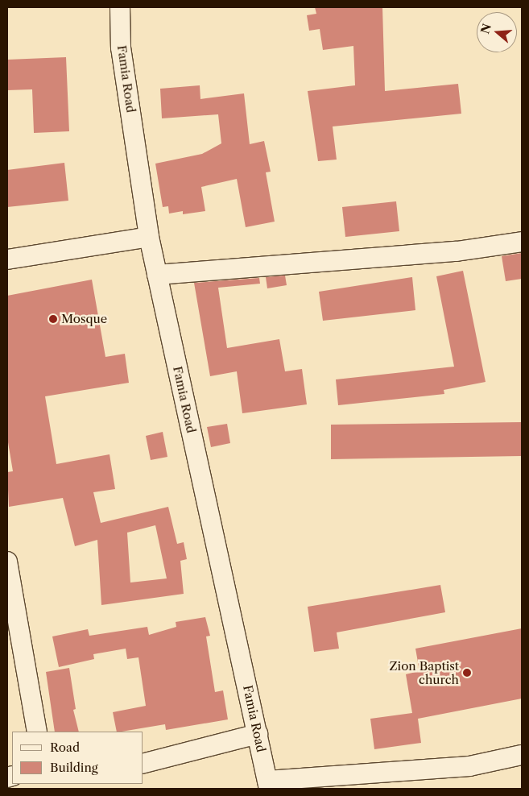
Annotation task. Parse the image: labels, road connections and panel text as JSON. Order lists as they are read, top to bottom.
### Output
{
  "streets": {
    "street": ["Famia Road"]
  },
  "places": ["Mosque", "Zion Baptist church"],
  "legend": ["Road", "Building"],
  "north": "left"
}
